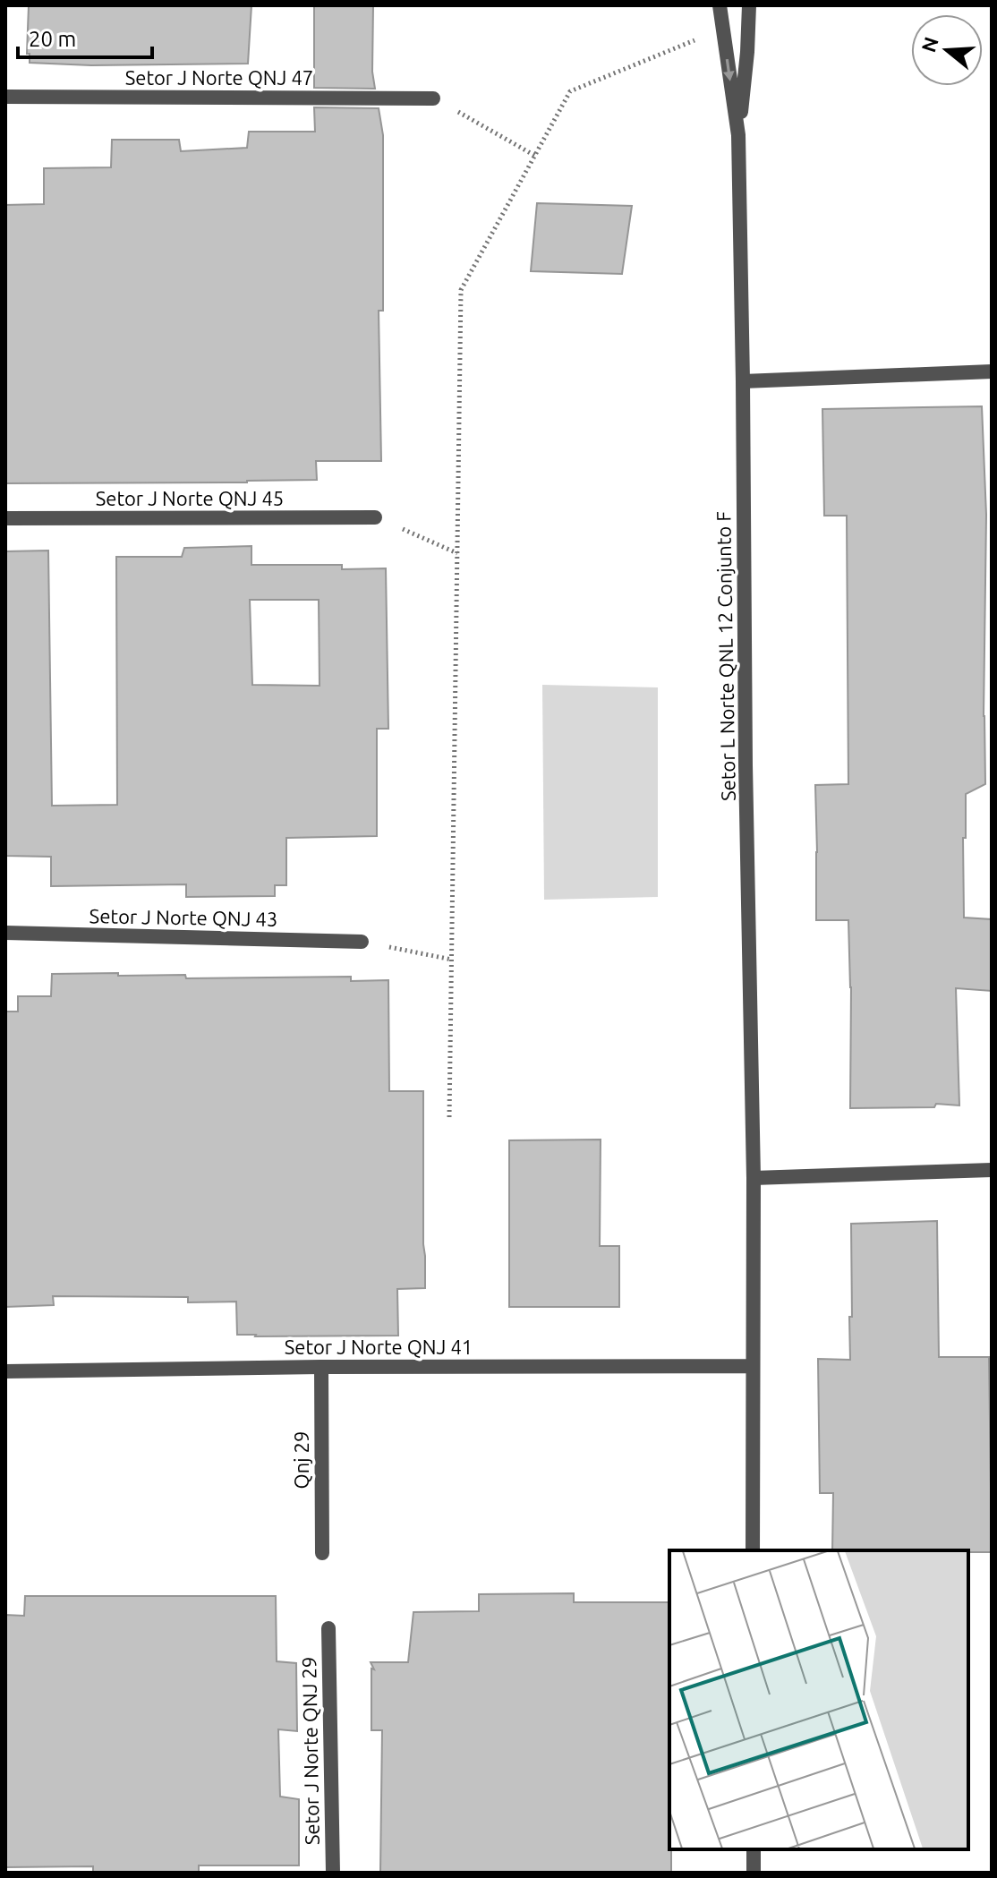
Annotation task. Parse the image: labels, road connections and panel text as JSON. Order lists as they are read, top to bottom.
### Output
{
  "streets": {
    "street": [
      "Setor J Norte QNJ 47",
      "Setor J Norte QNJ 45",
      "Setor L Norte QNL 12 Conjunto F",
      "Setor J Norte QNJ 43",
      "Setor J Norte QNJ 41",
      "Qnj 29",
      "Setor J Norte QNJ 29"
    ]
  },
  "crossings": [
    ["Setor L Norte QNL 12 Conjunto F", "Setor J Norte QNJ 41"],
    ["Setor J Norte QNJ 41", "Qnj 29"]
  ],
  "scale_bar": "20 m",
  "north": "left"
}
